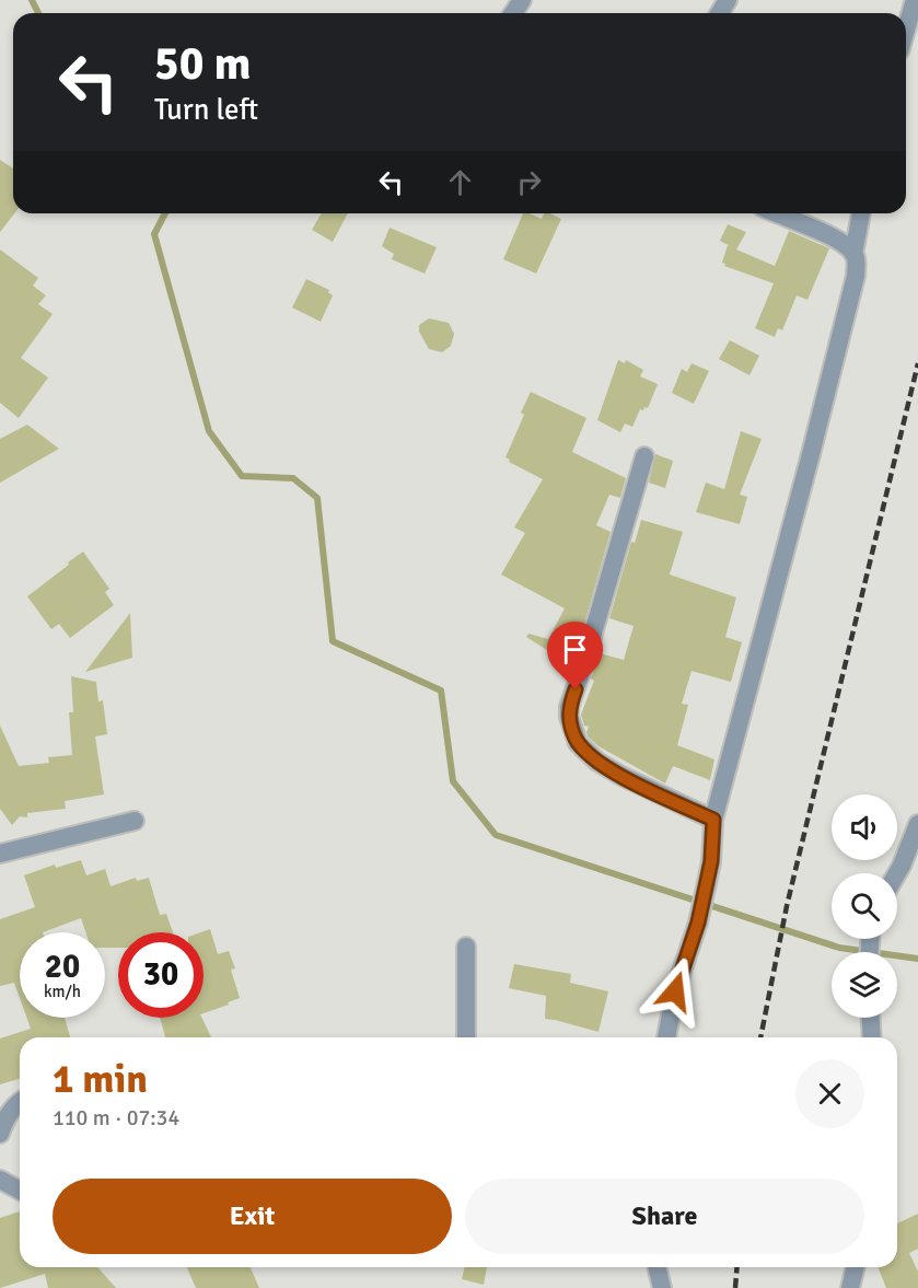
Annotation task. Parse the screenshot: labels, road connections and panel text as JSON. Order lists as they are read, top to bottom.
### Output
{
  "page": {
    "turn": ["50 m", "Turn left"],
    "speed": "20 km/h",
    "limit": "30",
    "heading": ["1 min", "110 m · 07:34"],
    "buttons": ["Exit", "Share"]
  }
}
